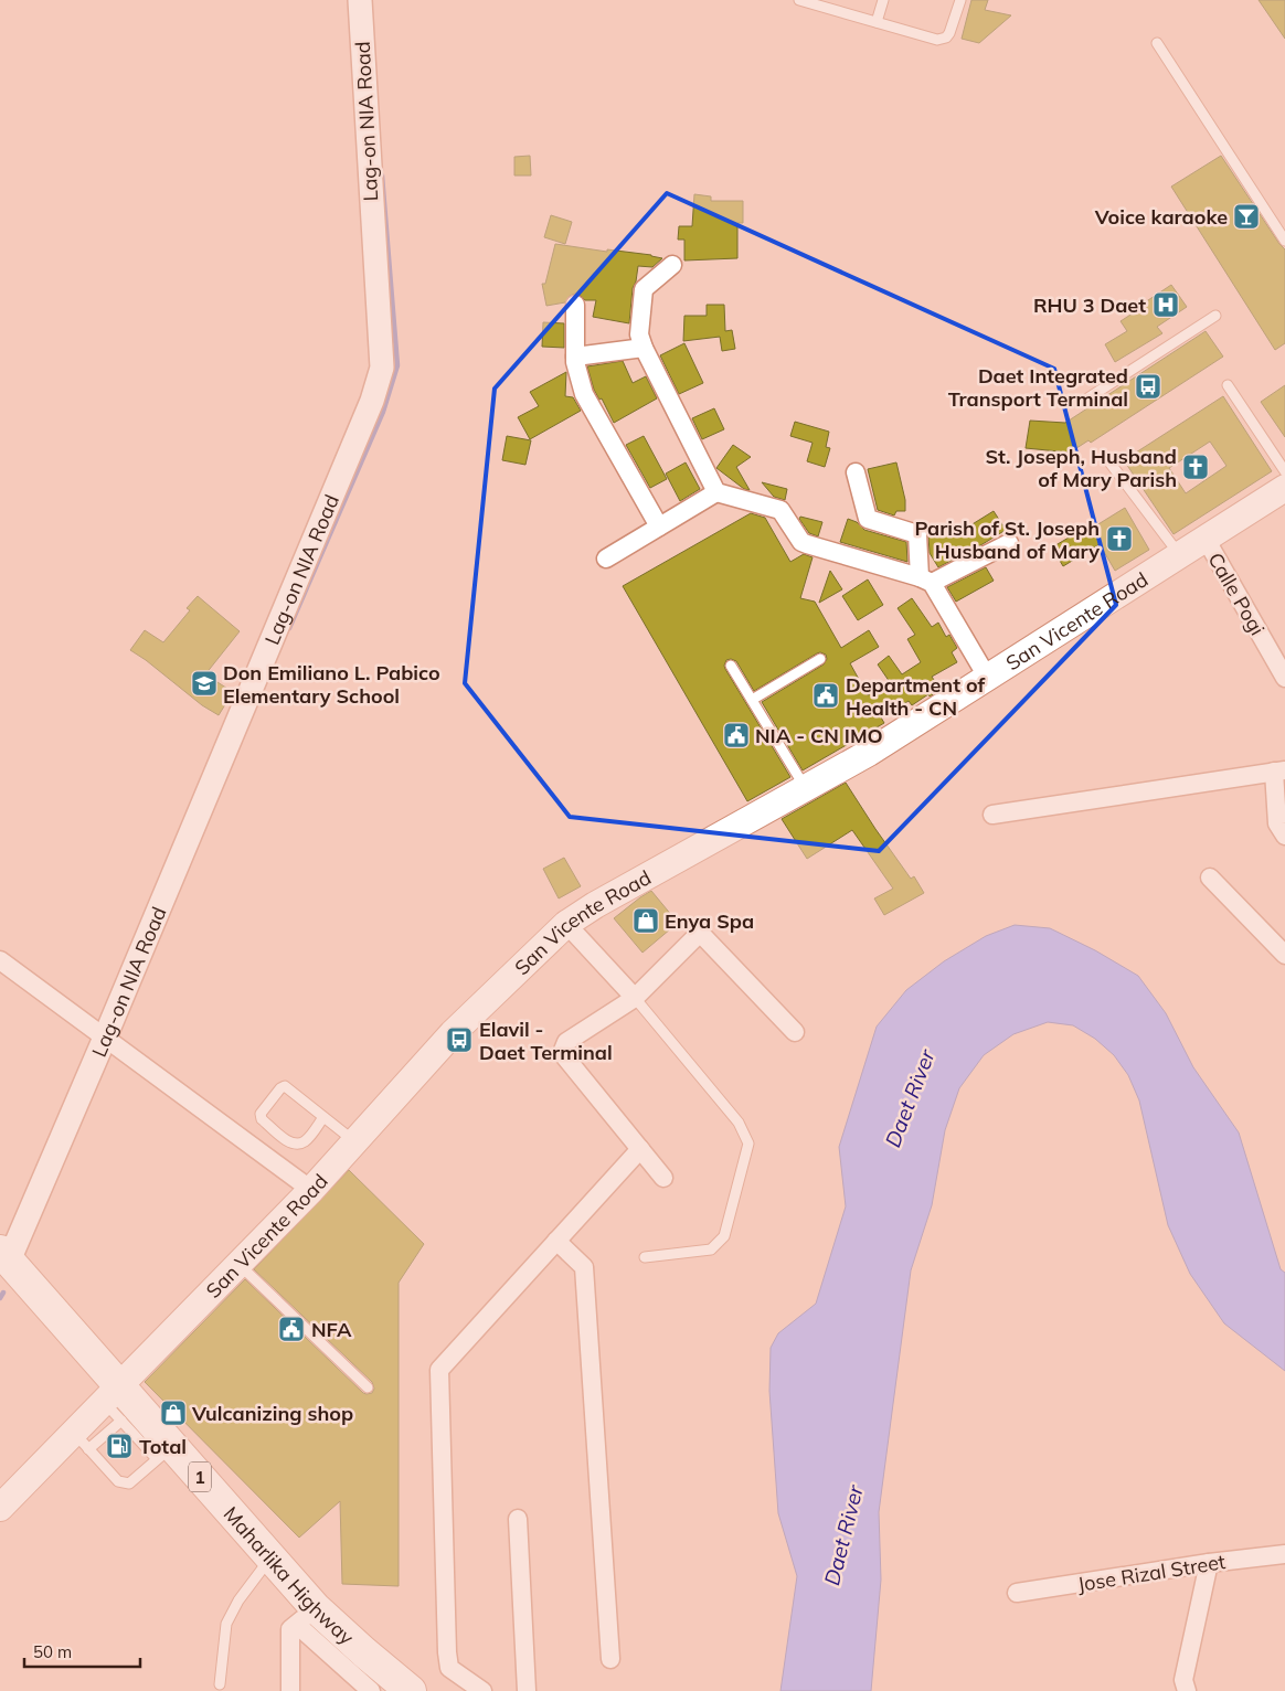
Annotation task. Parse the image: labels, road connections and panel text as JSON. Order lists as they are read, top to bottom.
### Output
{
  "streets": {
    "highway": ["1", "Maharlika Highway"],
    "main road": ["San Vicente Road"],
    "street": ["Lag-on NIA Road", "Calle Pogi", "Jose Rizal Street"]
  },
  "crossings": [
    ["Lag-on NIA Road", "Maharlika Highway"],
    ["Calle Pogi", "San Vicente Road"],
    ["San Vicente Road", "Maharlika Highway"]
  ],
  "water": ["Daet River"],
  "places": {
    "bar": ["Voice karaoke"],
    "hospital": ["RHU 3 Daet"],
    "bus stop": ["Daet Integrated Transport Terminal", "Elavil - Daet Terminal"],
    "church": ["St. Joseph, Husband of Mary Parish", "Parish of St. Joseph Husband of Mary"],
    "school or university": ["Don Emiliano L. Pabico Elementary School"],
    "public building": ["Department of Health - CN", "NIA - CN IMO", "NFA"],
    "shop": ["Enya Spa", "Vulcanizing shop"],
    "fuel station": ["Total"]
  },
  "scale_bar": "50 m"
}
